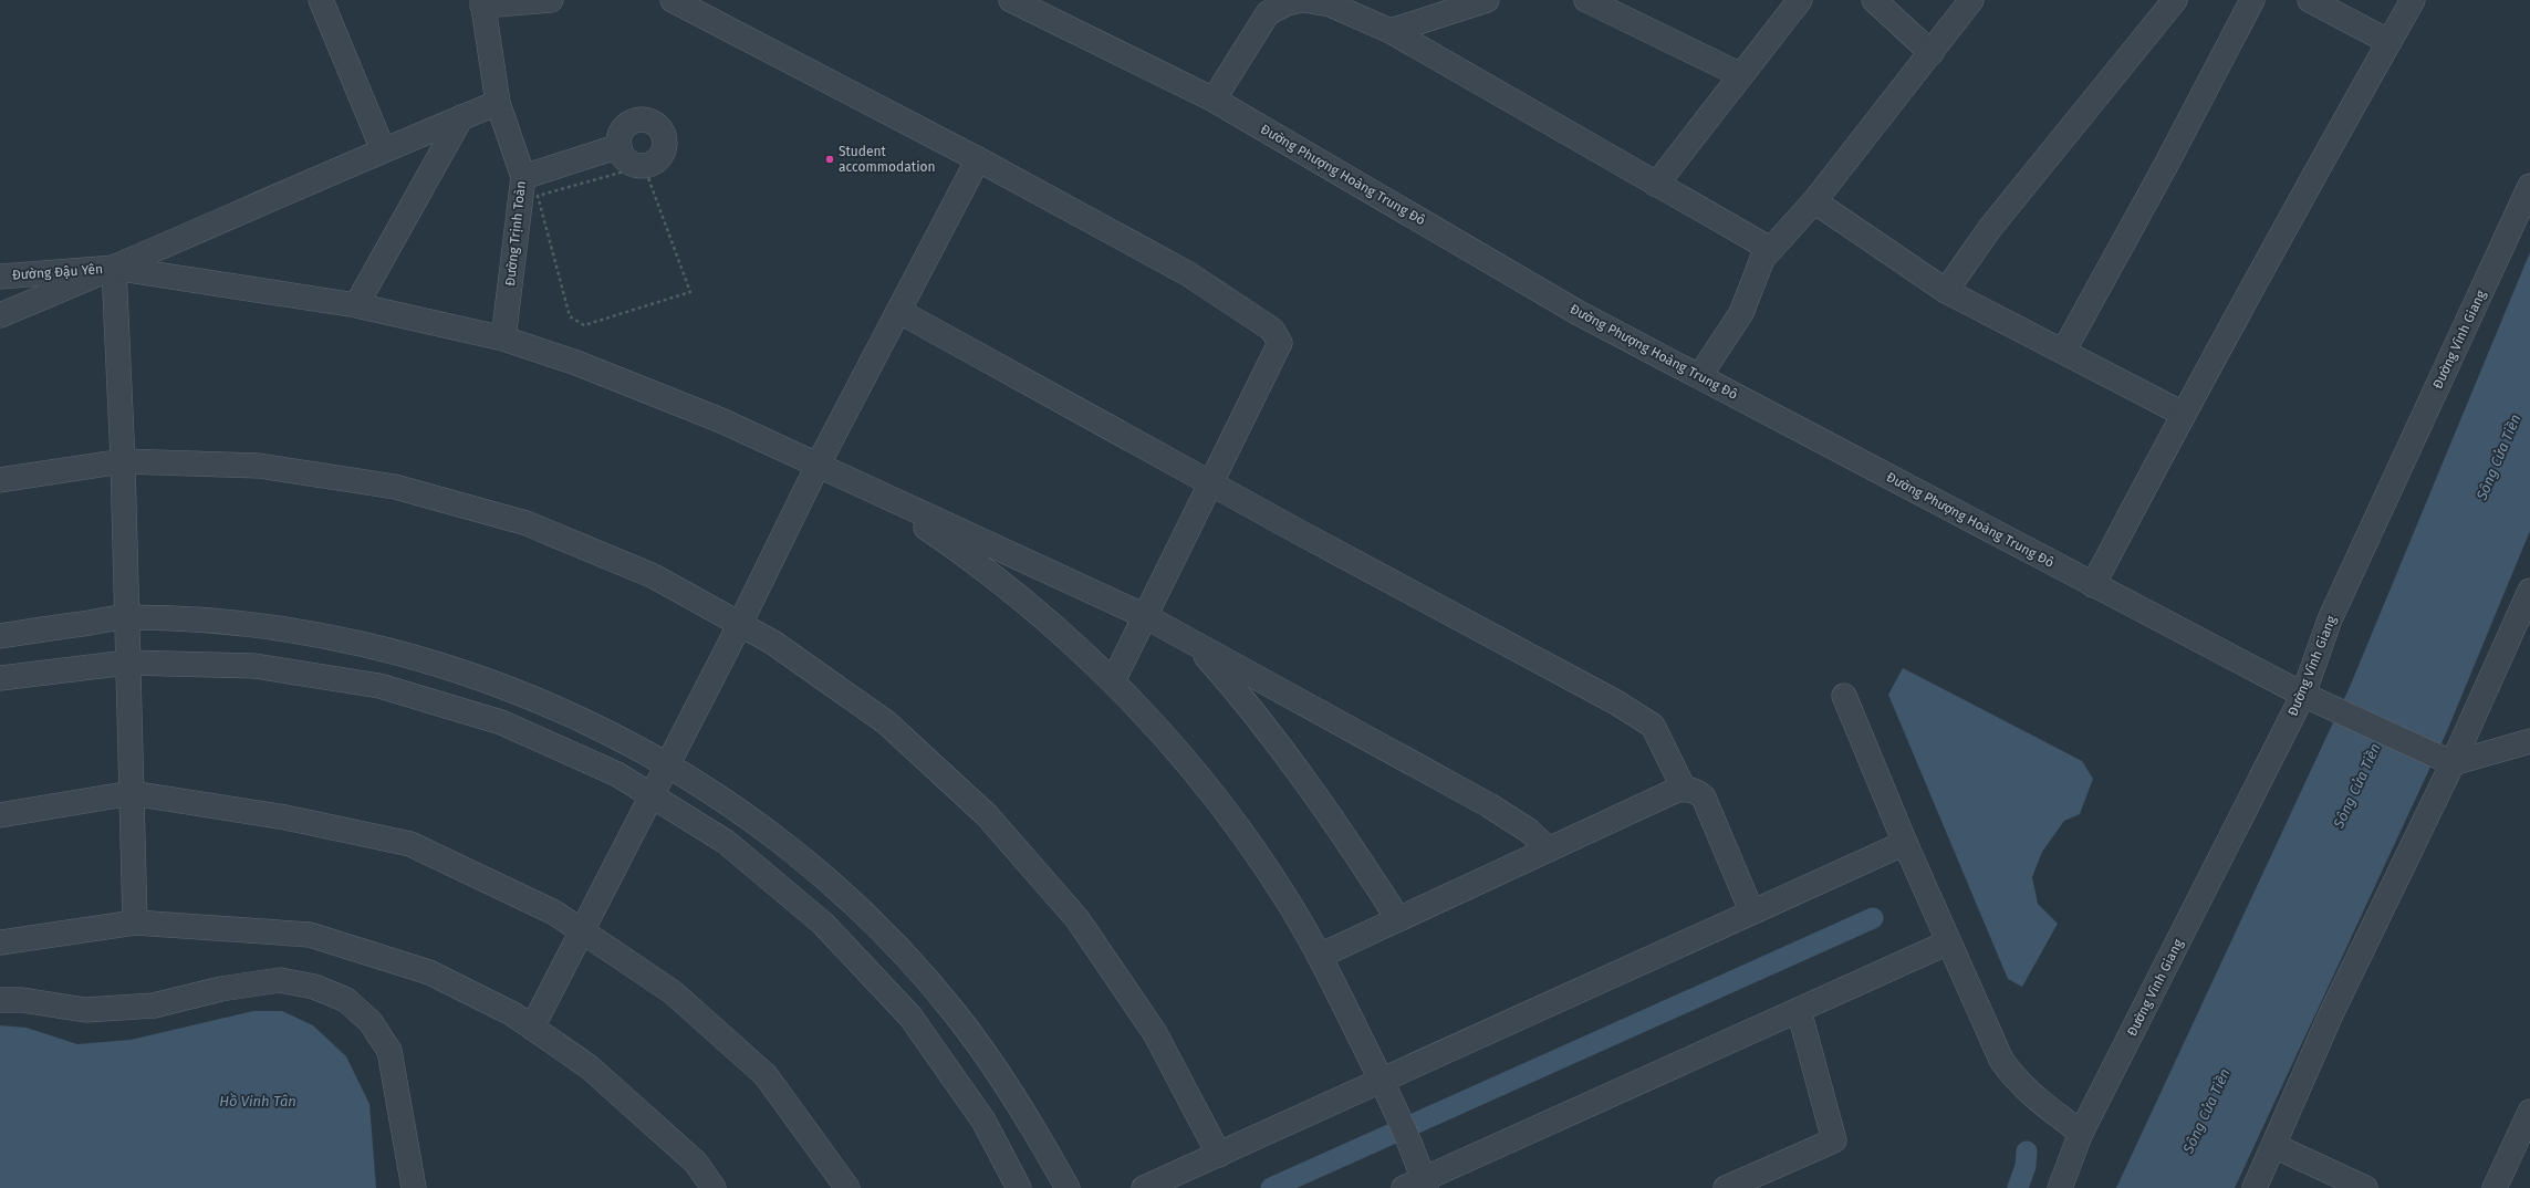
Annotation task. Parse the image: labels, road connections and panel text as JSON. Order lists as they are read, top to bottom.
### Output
{
  "streets": {
    "street": [
      "Đường Phượng Hoàng Trung Đô",
      "Đường Trịnh Toàn",
      "Đường Đậu Yên",
      "Đường Vĩnh Giang"
    ]
  },
  "crossings": [
    ["Đường Phượng Hoàng Trung Đô", "Đường Vĩnh Giang"]
  ],
  "water": ["Sông Cửa Tiền", "Hồ Vinh Tân"],
  "places": ["Student accommodation"]
}
